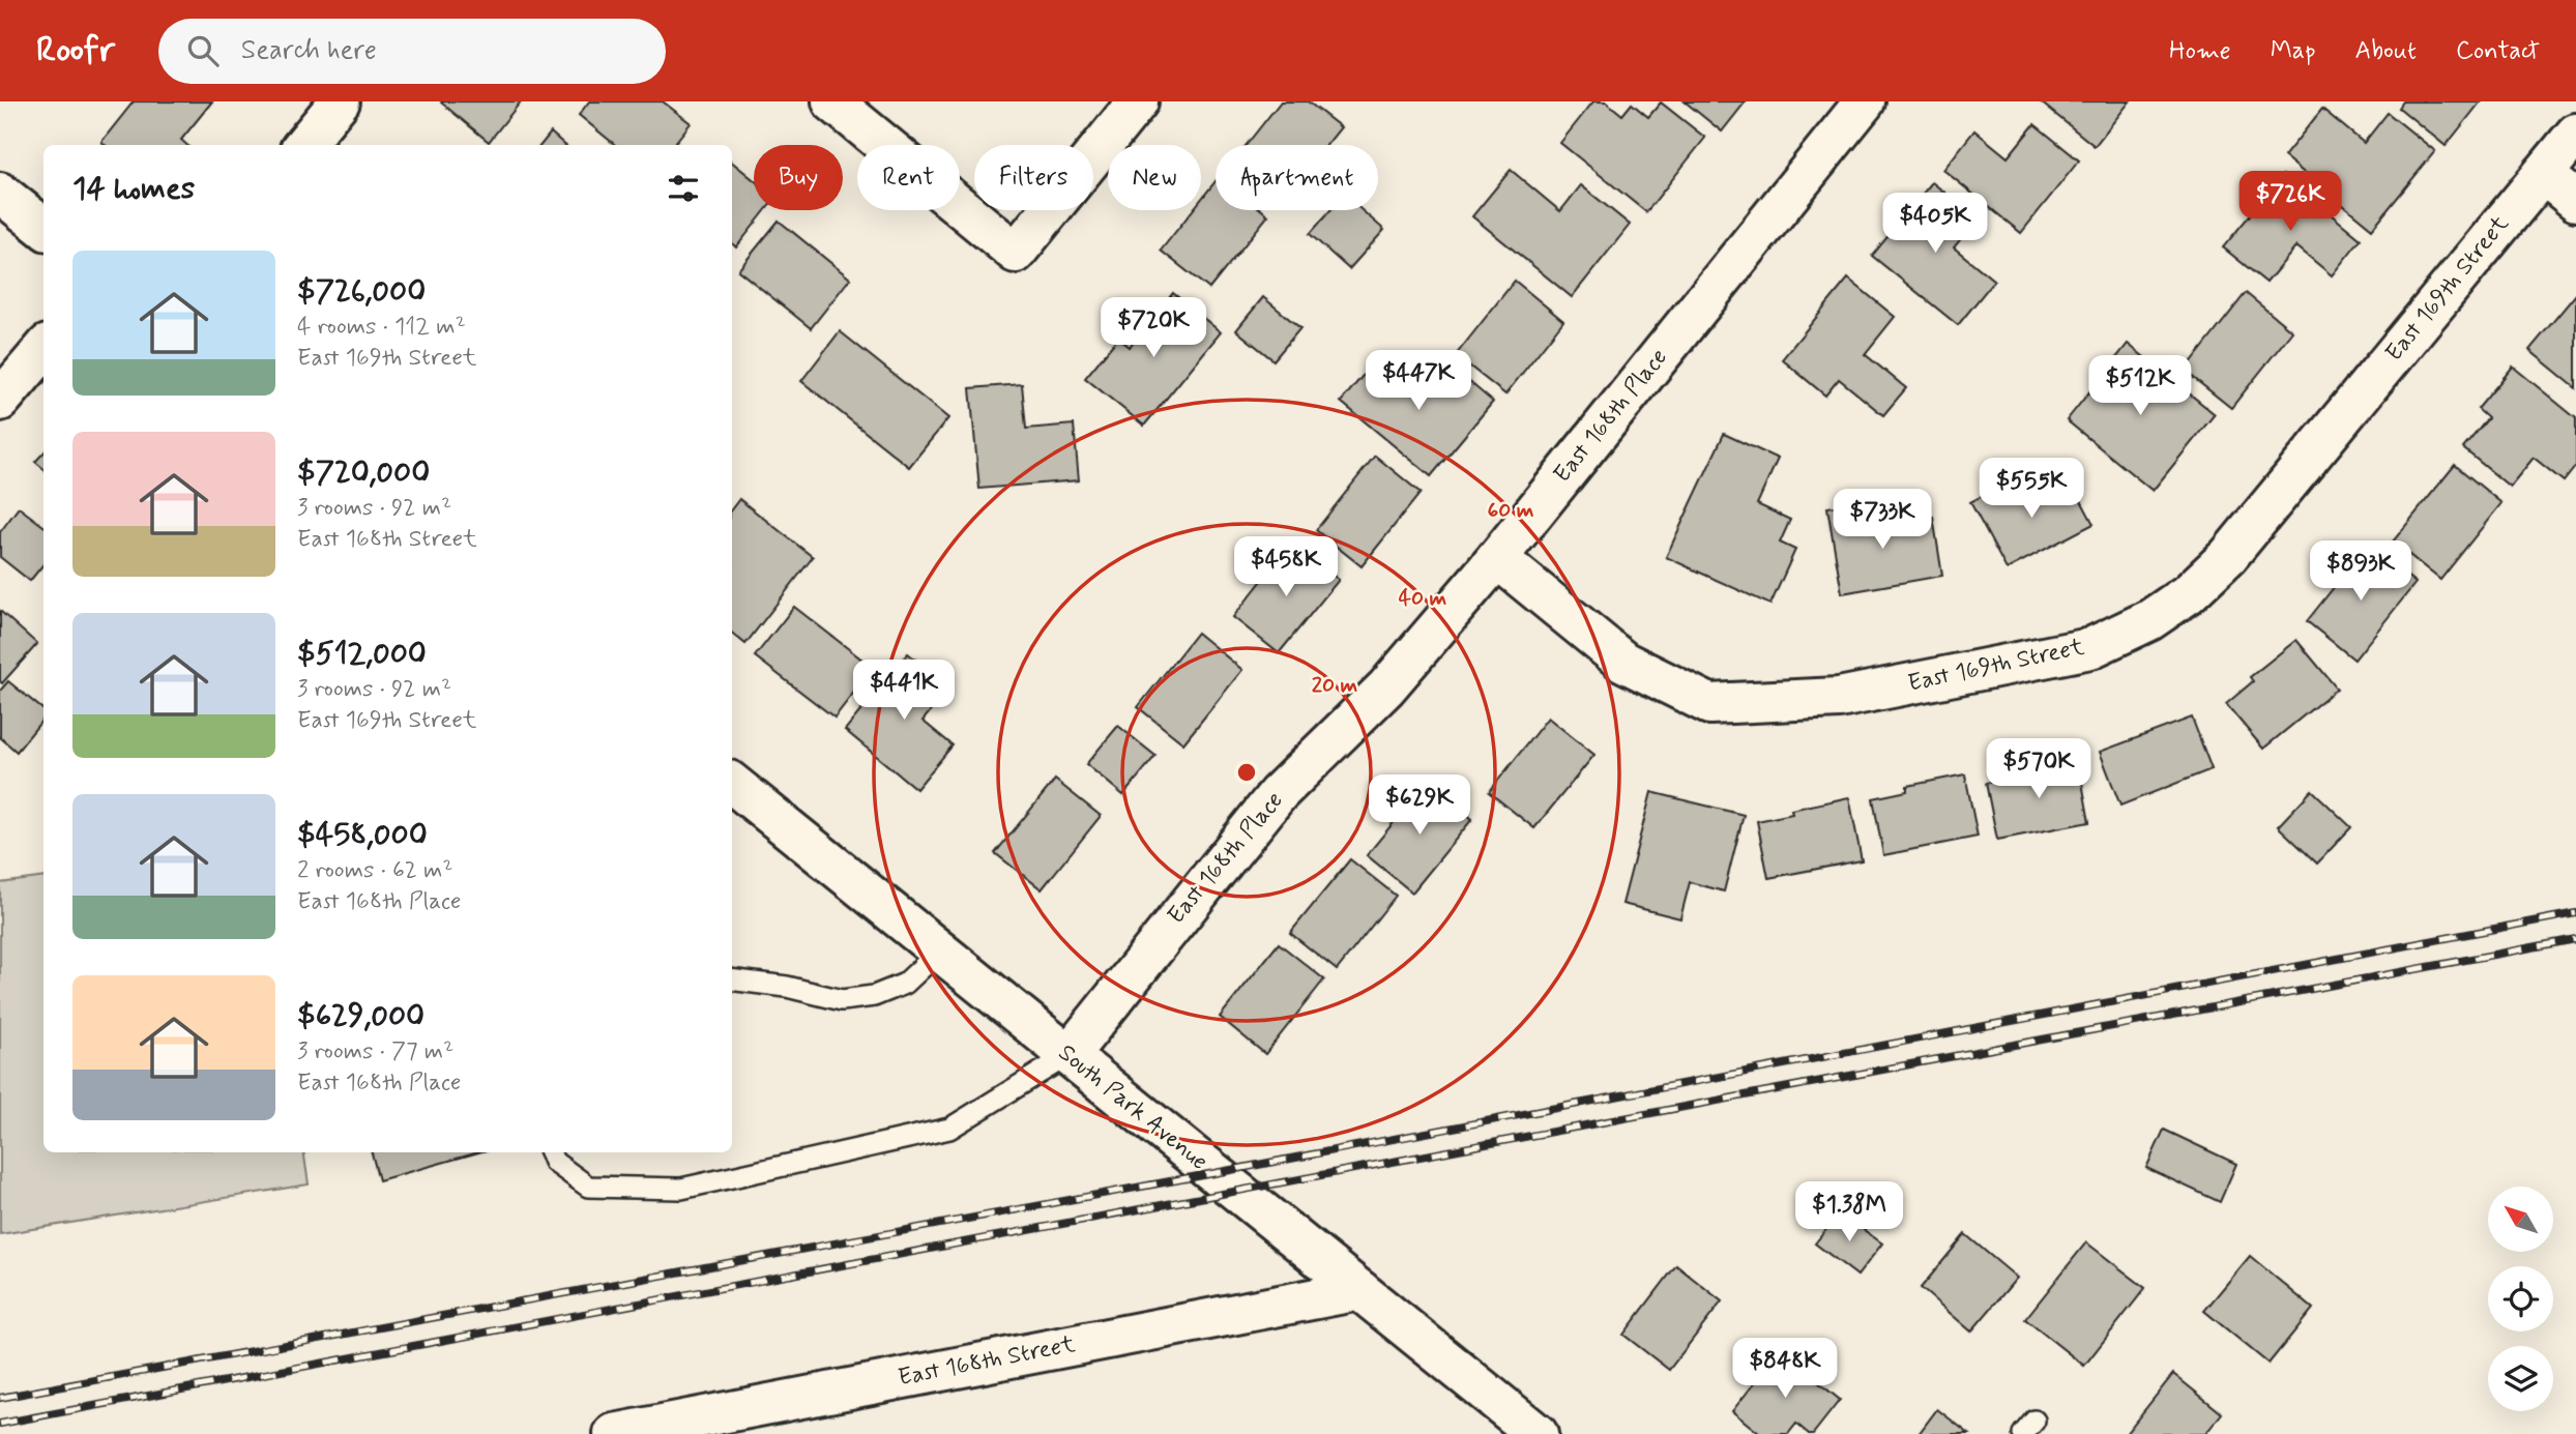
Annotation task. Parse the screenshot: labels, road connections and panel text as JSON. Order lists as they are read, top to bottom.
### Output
{
  "streets": {
    "street": [
      "East 169th Street",
      "East 168th Place",
      "South Park Avenue",
      "East 168th Street"
    ]
  },
  "crossings": [
    ["East 169th Street", "East 168th Place"],
    ["East 168th Place", "South Park Avenue"],
    ["South Park Avenue", "East 168th Street"]
  ],
  "north": "top left",
  "page": {
    "header": "Roofr",
    "search": "Search here",
    "nav": [
      "Home",
      "Map",
      "About",
      "Contact"
    ],
    "chip": [
      "Buy",
      "Rent",
      "Filters",
      "New",
      "Apartment"
    ],
    "heading": "14 homes",
    "price": [
      "$726K",
      "$405K",
      "$720K",
      "$447K",
      "$512K",
      "$555K",
      "$733K",
      "$458K",
      "$893K",
      "$441K",
      "$570K",
      "$629K",
      "$1.38M",
      "$848K"
    ],
    "list": [
      {
        "name": "$726,000",
        "note": "4 rooms · 112 m² · East 169th Street"
      },
      {
        "name": "$720,000",
        "note": "3 rooms · 92 m² · East 168th Street"
      },
      {
        "name": "$512,000",
        "note": "3 rooms · 92 m² · East 169th Street"
      },
      {
        "name": "$458,000",
        "note": "2 rooms · 62 m² · East 168th Place"
      },
      {
        "name": "$629,000",
        "note": "3 rooms · 77 m² · East 168th Place"
      }
    ]
  },
  "rings": ["60 m", "40 m", "20 m"]
}
